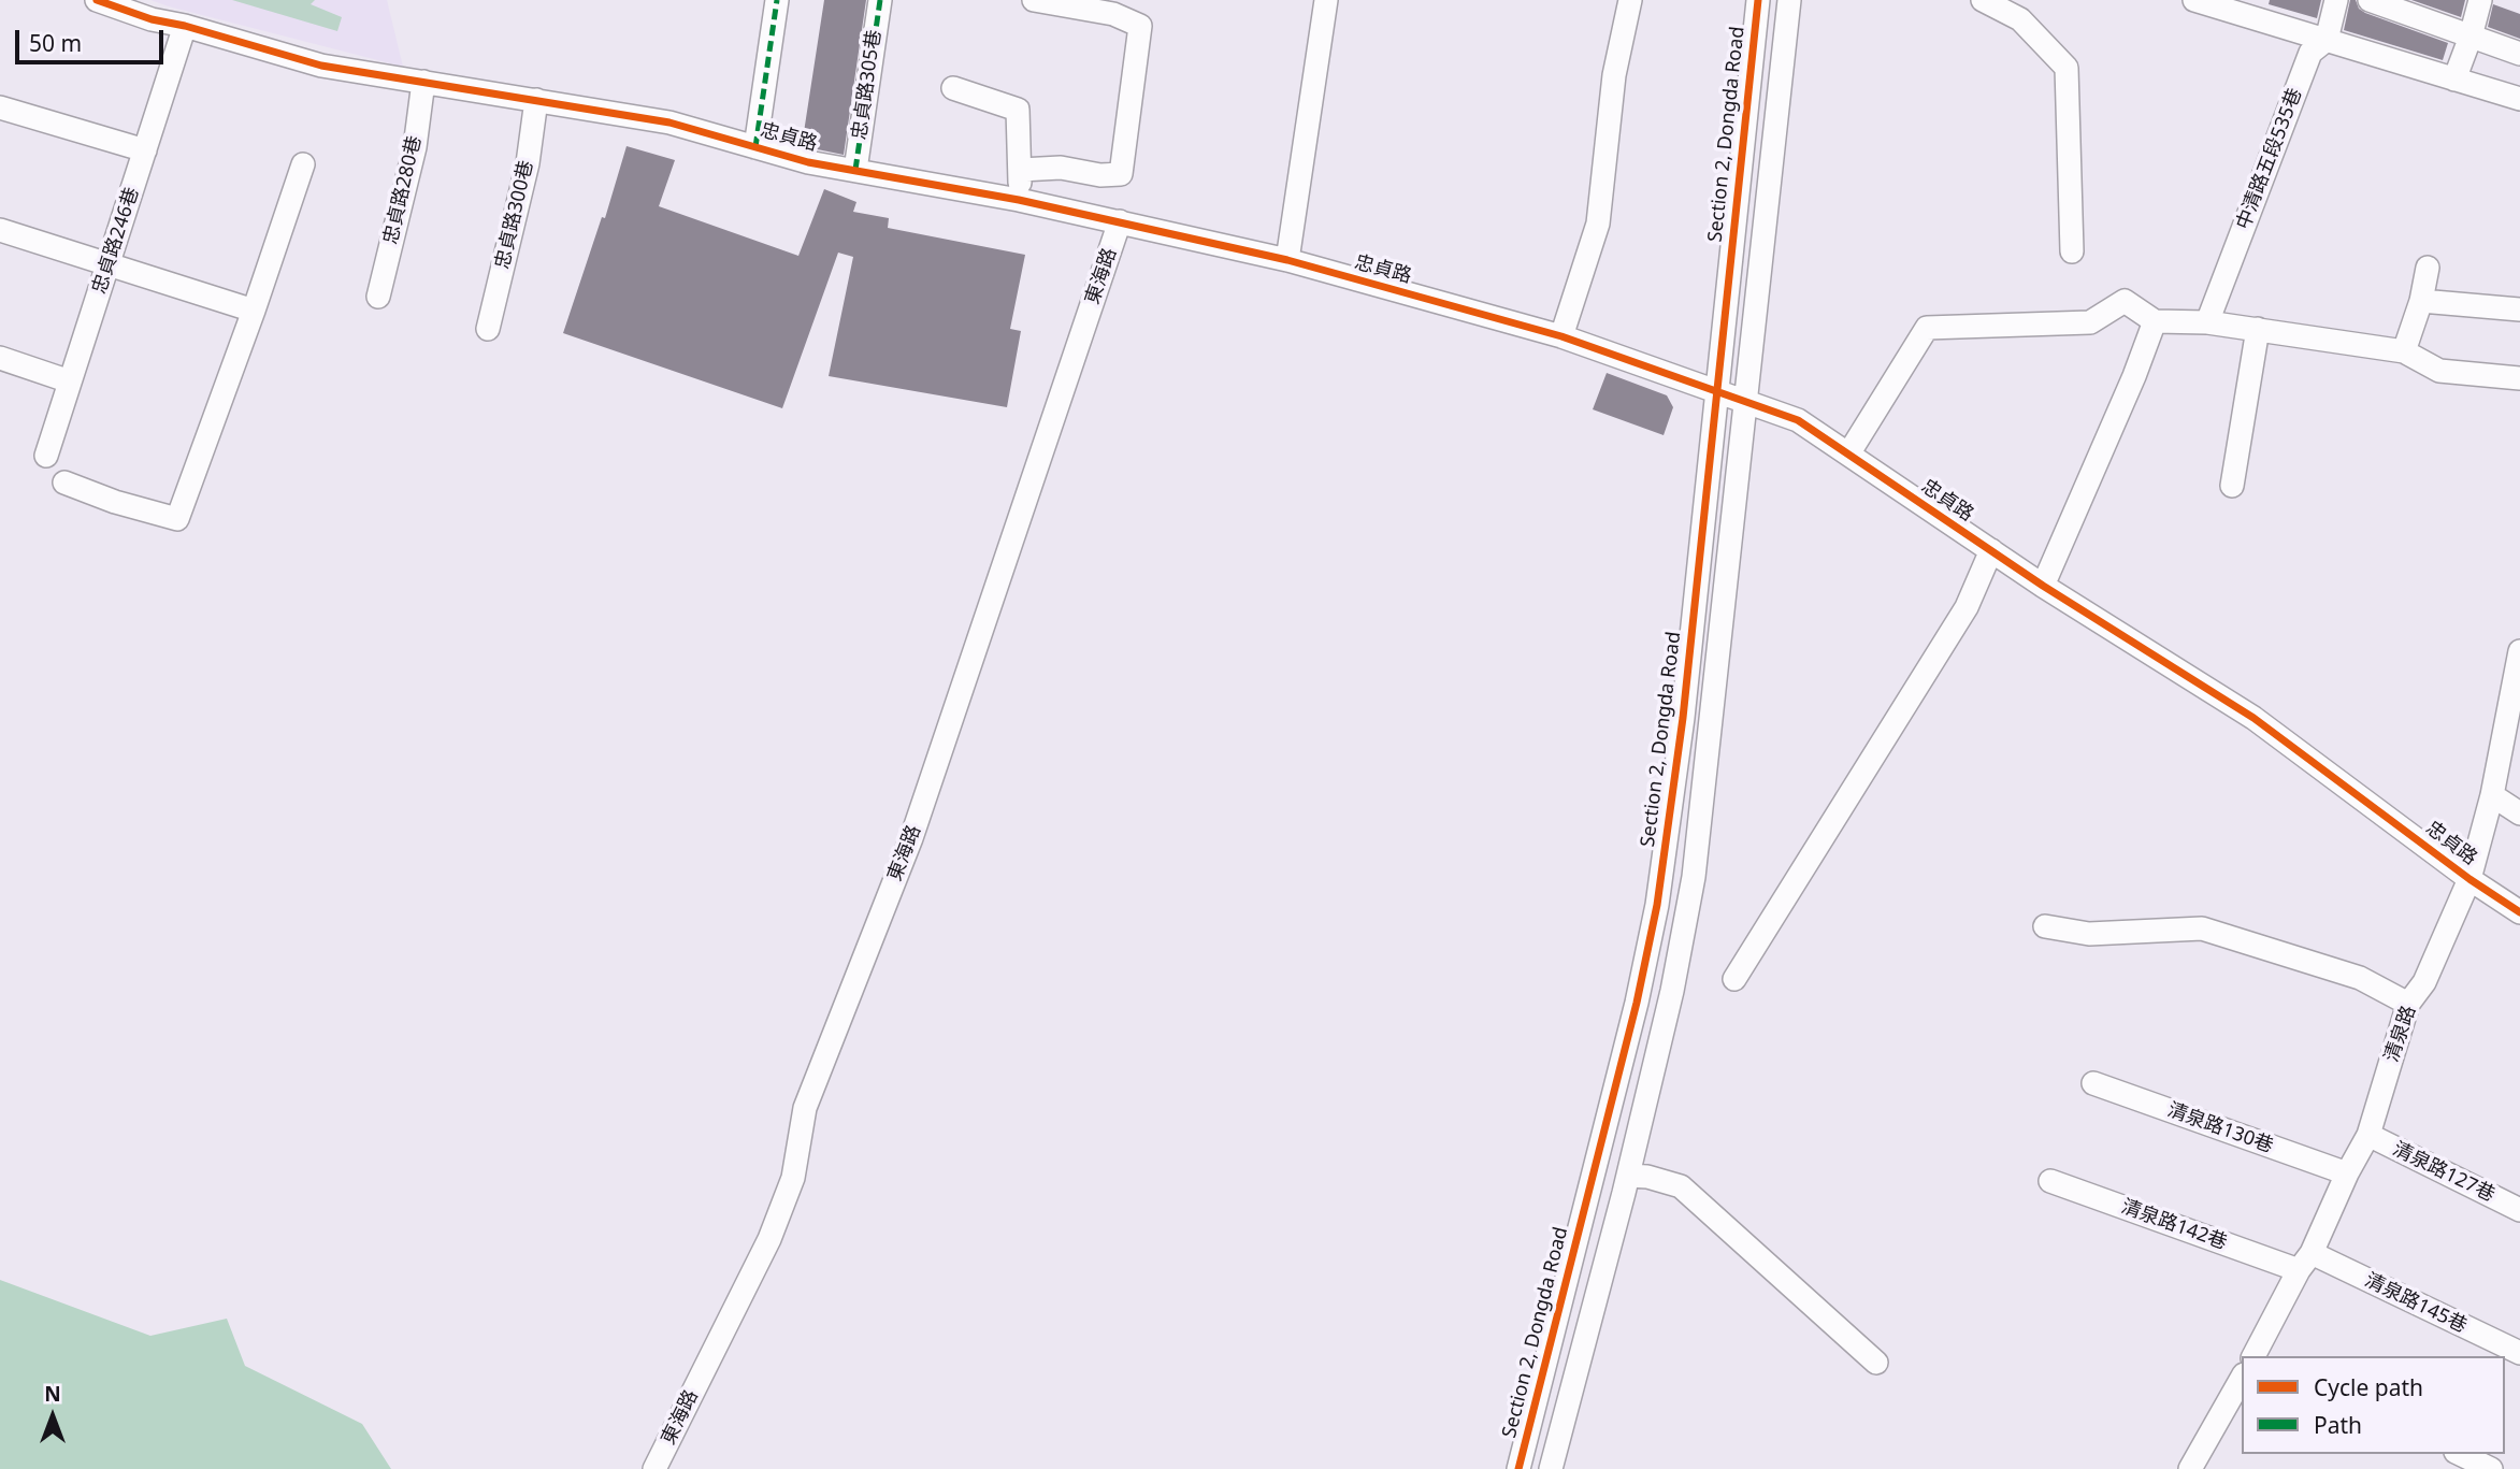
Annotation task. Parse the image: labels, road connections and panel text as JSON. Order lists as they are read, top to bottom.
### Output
{
  "streets": {
    "street": [
      "忠貞路305巷",
      "Section 2, Dongda Road",
      "忠貞路",
      "中清路五段535巷",
      "忠貞路280巷",
      "忠貞路300巷",
      "忠貞路246巷",
      "東海路",
      "清泉路",
      "清泉路130巷",
      "清泉路127巷",
      "清泉路142巷",
      "清泉路145巷"
    ]
  },
  "crossings": [
    ["忠貞路305巷", "忠貞路"],
    ["Section 2, Dongda Road", "忠貞路"],
    ["忠貞路", "忠貞路280巷"],
    ["忠貞路", "忠貞路300巷"],
    ["忠貞路", "忠貞路246巷"],
    ["忠貞路", "東海路"],
    ["忠貞路", "清泉路"],
    ["清泉路", "清泉路130巷"],
    ["清泉路", "清泉路127巷"],
    ["清泉路", "清泉路142巷"],
    ["清泉路", "清泉路145巷"],
    ["清泉路142巷", "清泉路145巷"]
  ],
  "legend": ["Cycle path", "Path"],
  "scale_bar": "50 m",
  "north": "top"
}
